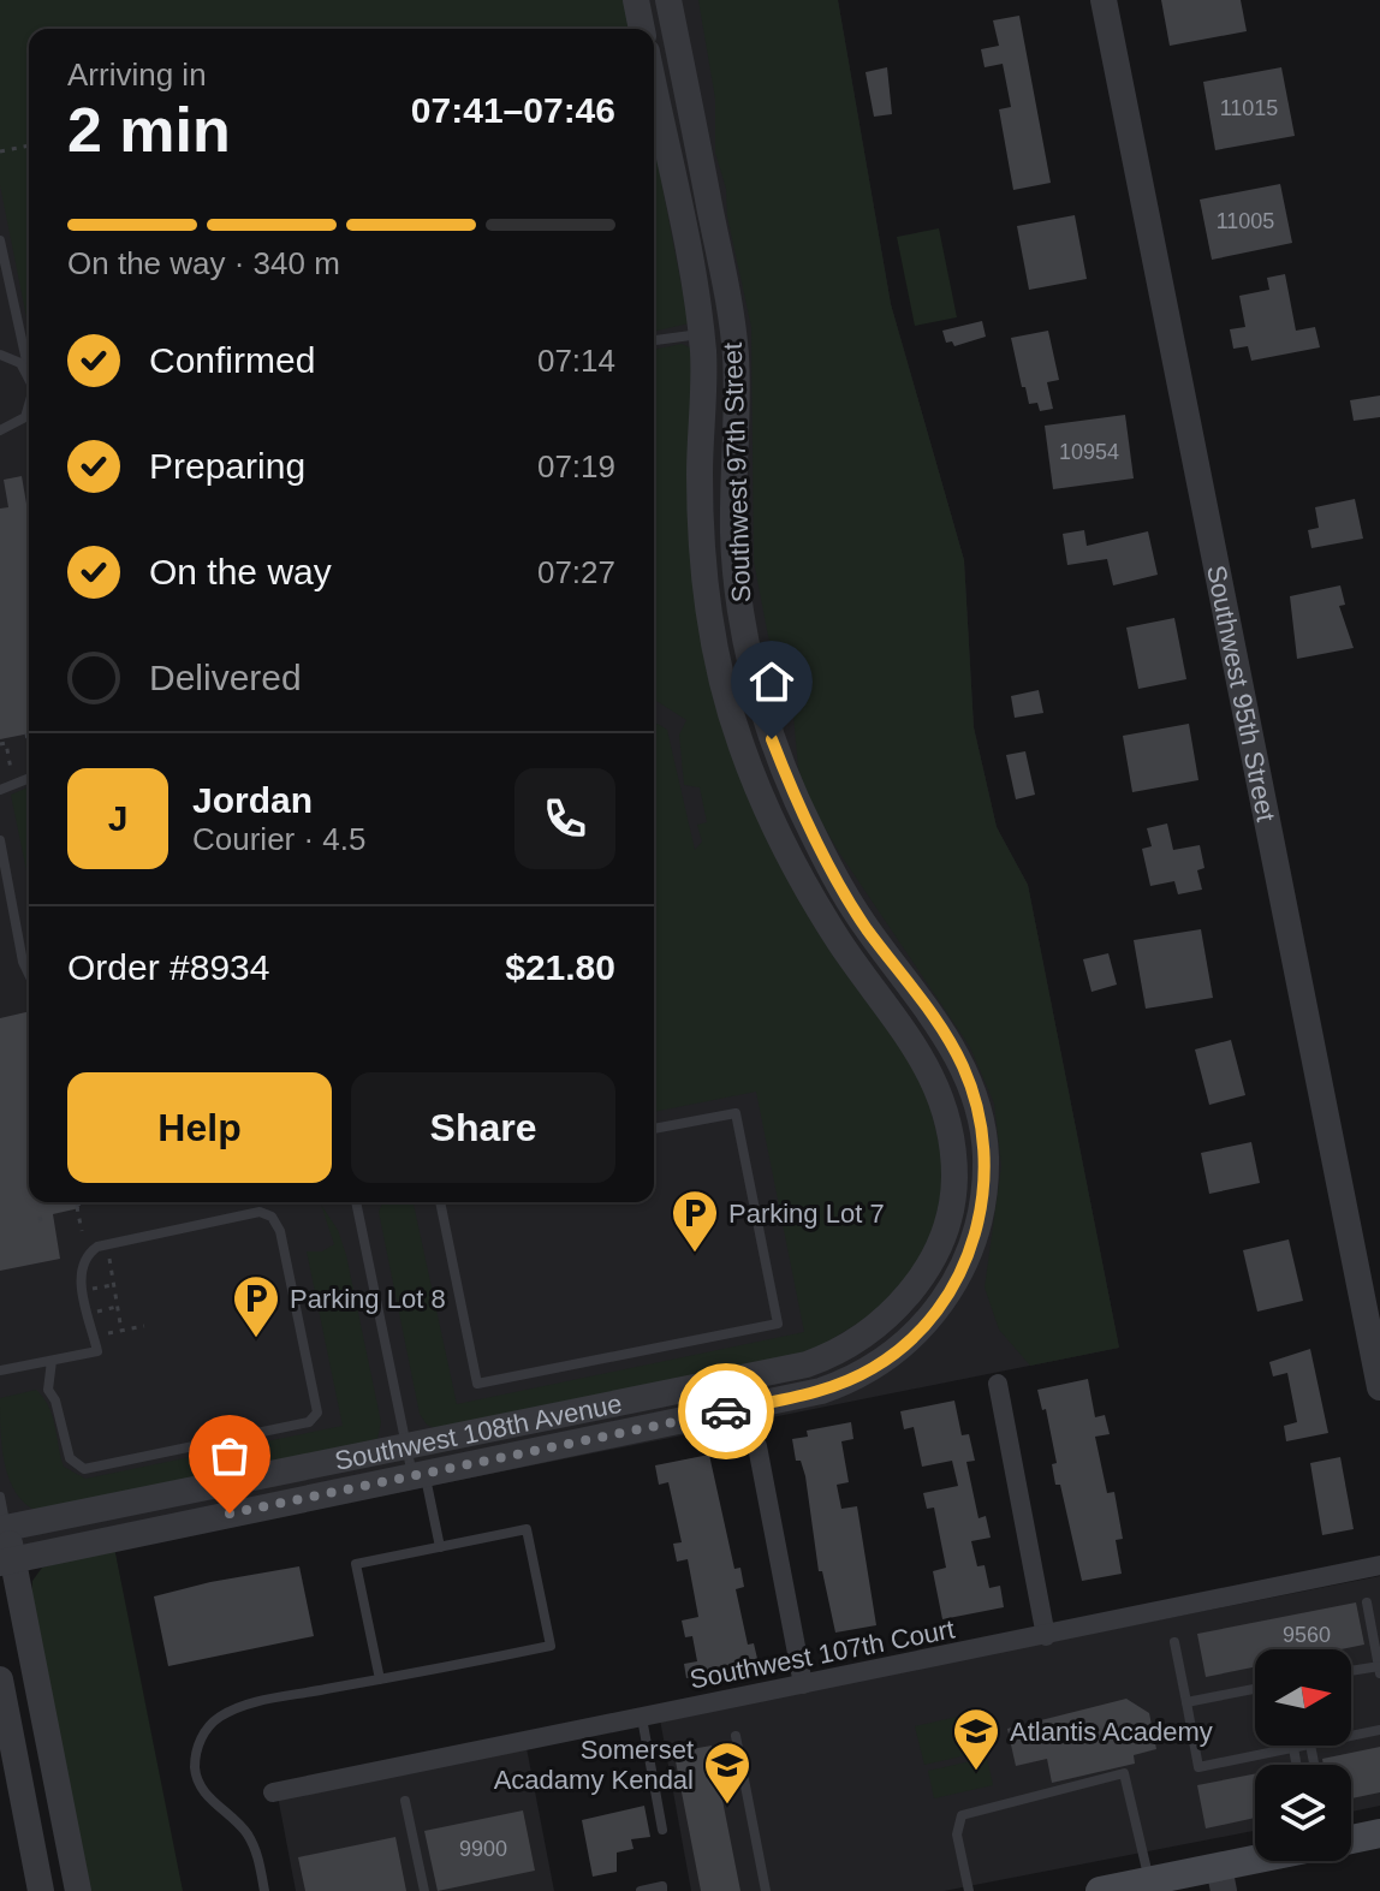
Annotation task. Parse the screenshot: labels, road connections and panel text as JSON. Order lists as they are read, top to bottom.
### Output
{
  "streets": {
    "street": [
      "Southwest 97th Street",
      "Southwest 95th Street",
      "Southwest 108th Avenue",
      "Southwest 107th Court"
    ]
  },
  "crossings": [
    ["Southwest 97th Street", "Southwest 108th Avenue"]
  ],
  "places": {
    "parking": ["Parking Lot 7", "Parking Lot 8"],
    "school or university": ["Atlantis Academy", "Somerset Acadamy Kendal"]
  },
  "house_numbers": [
    "11015",
    "11005",
    "10954",
    "9560",
    "9900"
  ],
  "north": "right",
  "page": {
    "heading": ["2 min", "Arriving in", "07:41–07:46"],
    "panel": [
      "Jordan",
      "Courier · 4.5",
      "Order #8934",
      "$21.80"
    ],
    "bar": "On the way · 340 m",
    "list": [
      ["Confirmed", "07:14"],
      ["Preparing", "07:19"],
      ["On the way", "07:27"],
      "Delivered"
    ],
    "round": "J",
    "buttons": ["Help", "Share"]
  }
}
